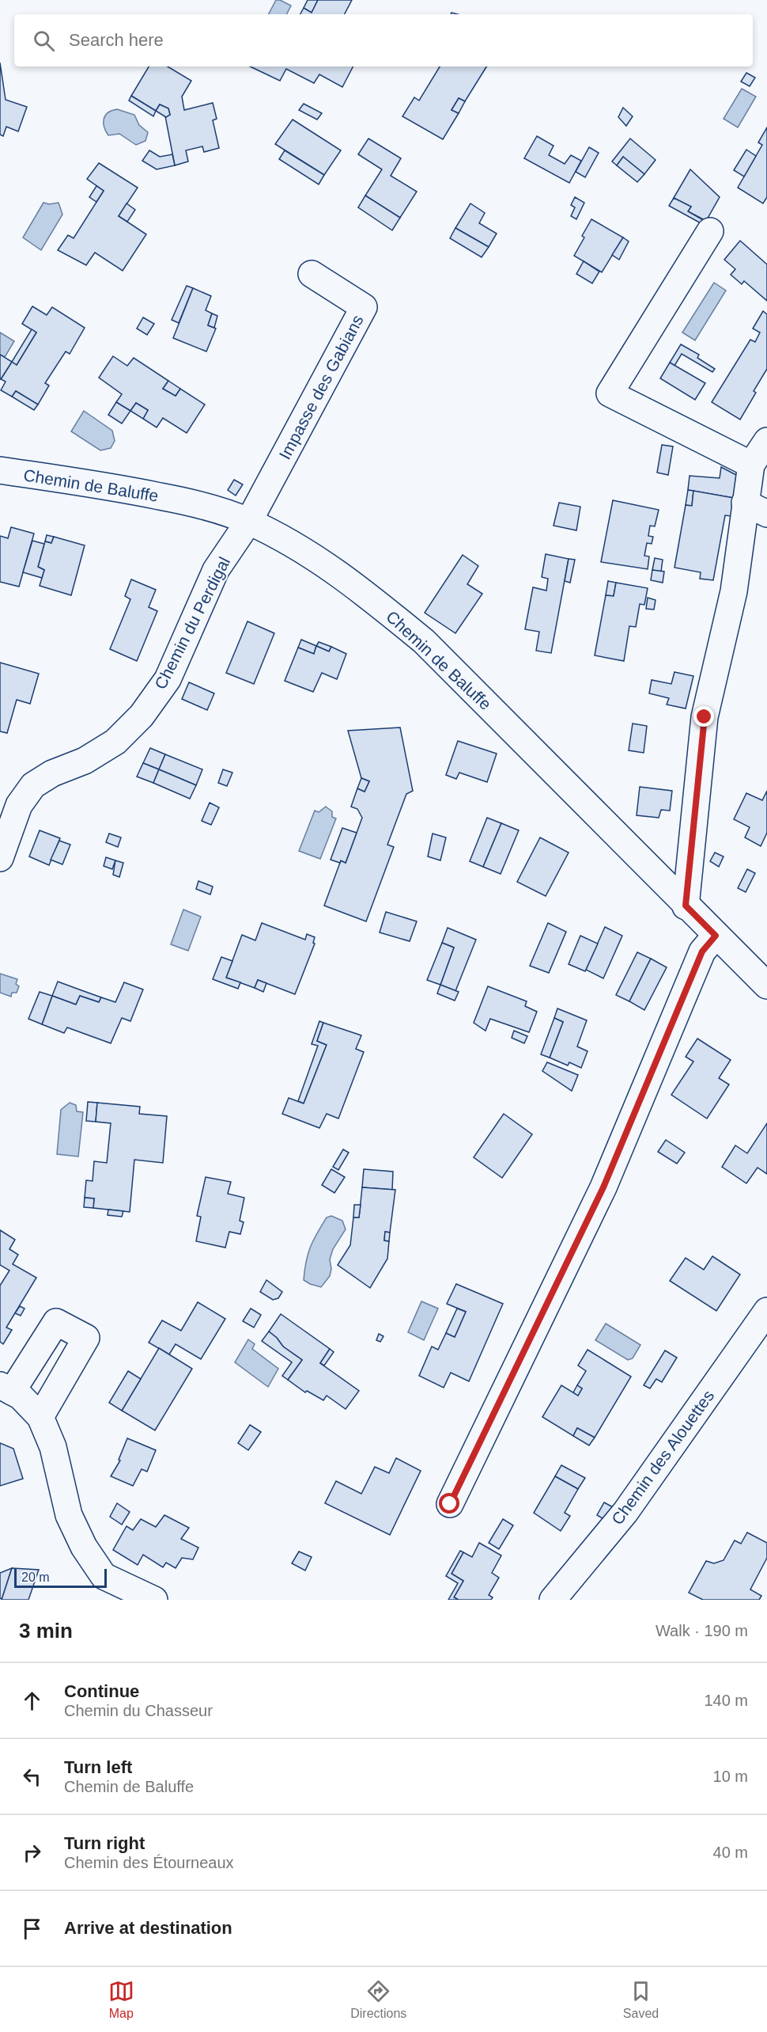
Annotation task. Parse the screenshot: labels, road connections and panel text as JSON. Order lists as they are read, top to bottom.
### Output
{
  "streets": {
    "street": [
      "Impasse des Gabians",
      "Chemin de Baluffe",
      "Chemin du Perdigal",
      "Chemin des Alouettes"
    ]
  },
  "crossings": [
    ["Impasse des Gabians", "Chemin de Baluffe"],
    ["Impasse des Gabians", "Chemin du Perdigal"],
    ["Chemin de Baluffe", "Chemin du Perdigal"]
  ],
  "scale_bar": "20 m",
  "page": {
    "search": "Search here",
    "scale": "20 m",
    "heading": ["3 min", "Walk · 190 m"],
    "list": [
      ["Continue", "Chemin du Chasseur", "140 m"],
      ["Turn left", "Chemin de Baluffe", "10 m"],
      ["Turn right", "Chemin des Étourneaux", "40 m"],
      "Arrive at destination"
    ],
    "nav": ["Map", "Directions", "Saved"]
  }
}
